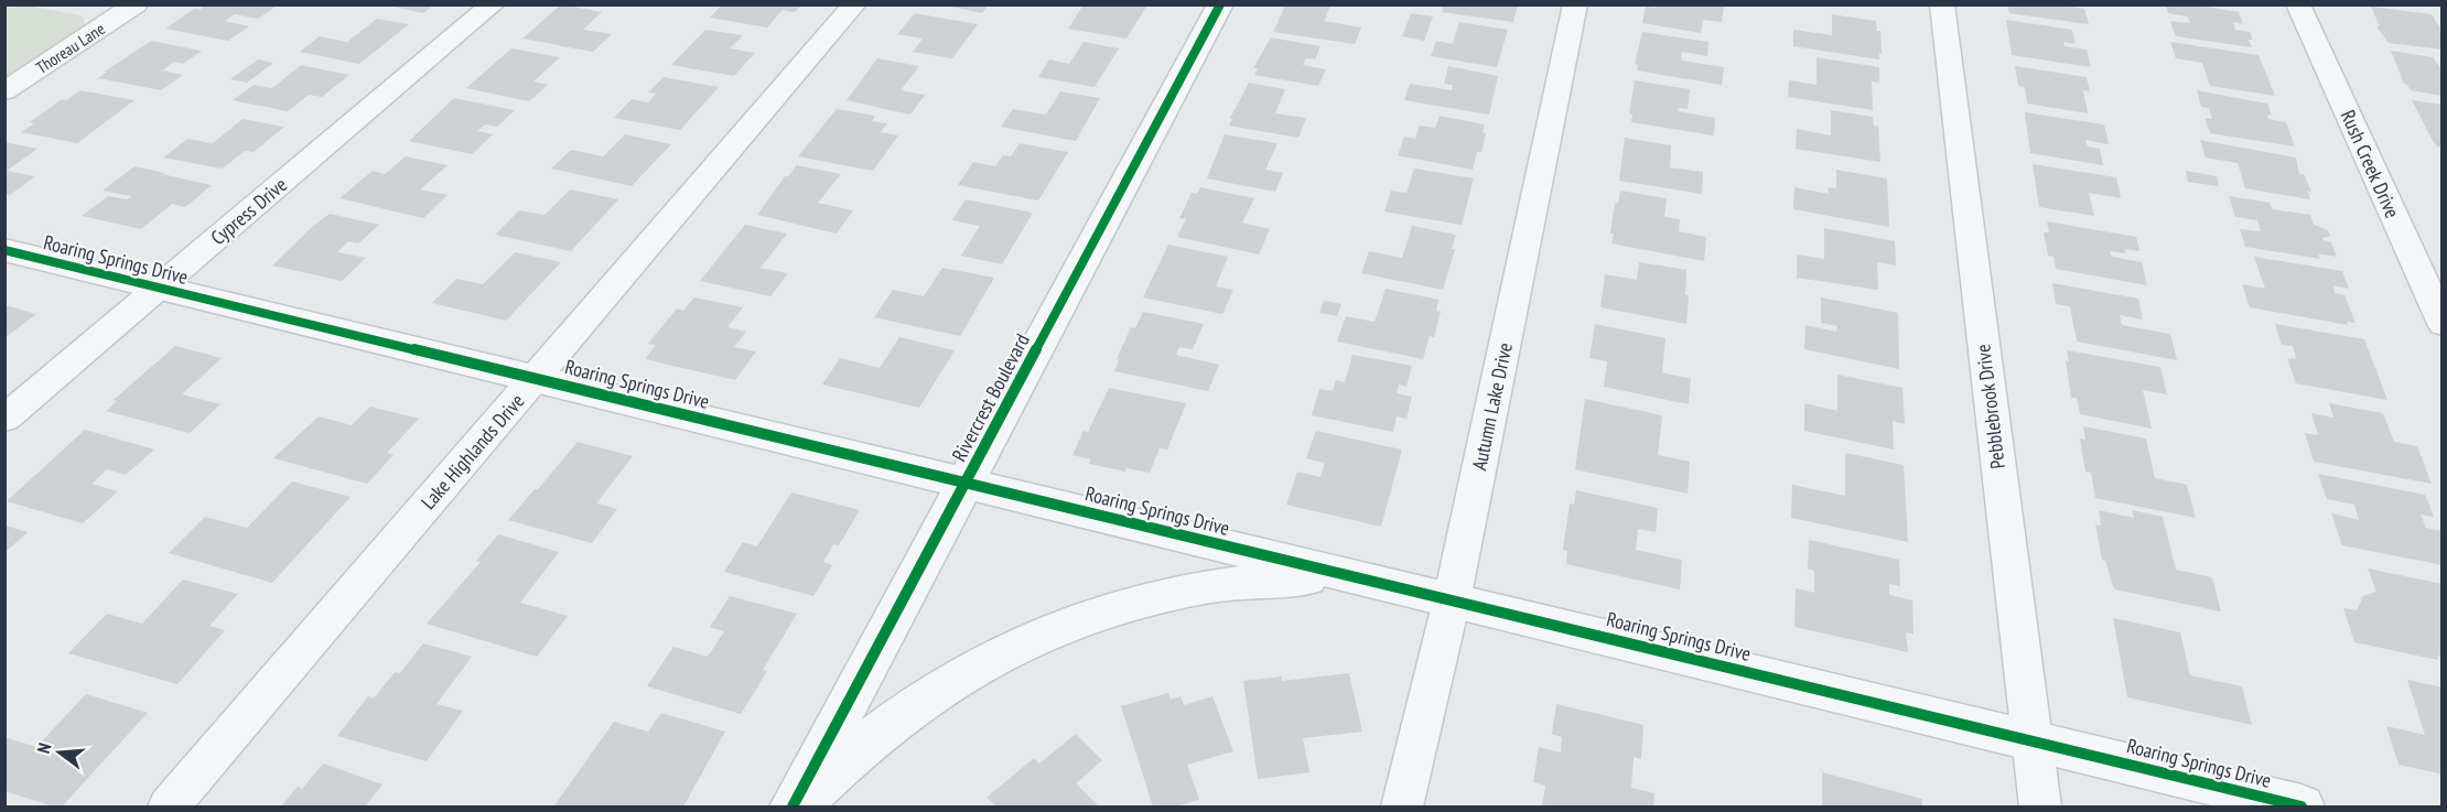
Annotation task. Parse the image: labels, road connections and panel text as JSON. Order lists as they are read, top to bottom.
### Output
{
  "streets": {
    "street": [
      "Thoreau Lane",
      "Rush Creek Drive",
      "Cypress Drive",
      "Roaring Springs Drive",
      "Rivercrest Boulevard",
      "Autumn Lake Drive",
      "Pebblebrook Drive",
      "Lake Highlands Drive"
    ]
  },
  "crossings": [
    ["Cypress Drive", "Roaring Springs Drive"],
    ["Roaring Springs Drive", "Rivercrest Boulevard"],
    ["Roaring Springs Drive", "Autumn Lake Drive"],
    ["Roaring Springs Drive", "Pebblebrook Drive"],
    ["Roaring Springs Drive", "Lake Highlands Drive"]
  ],
  "north": "left"
}
